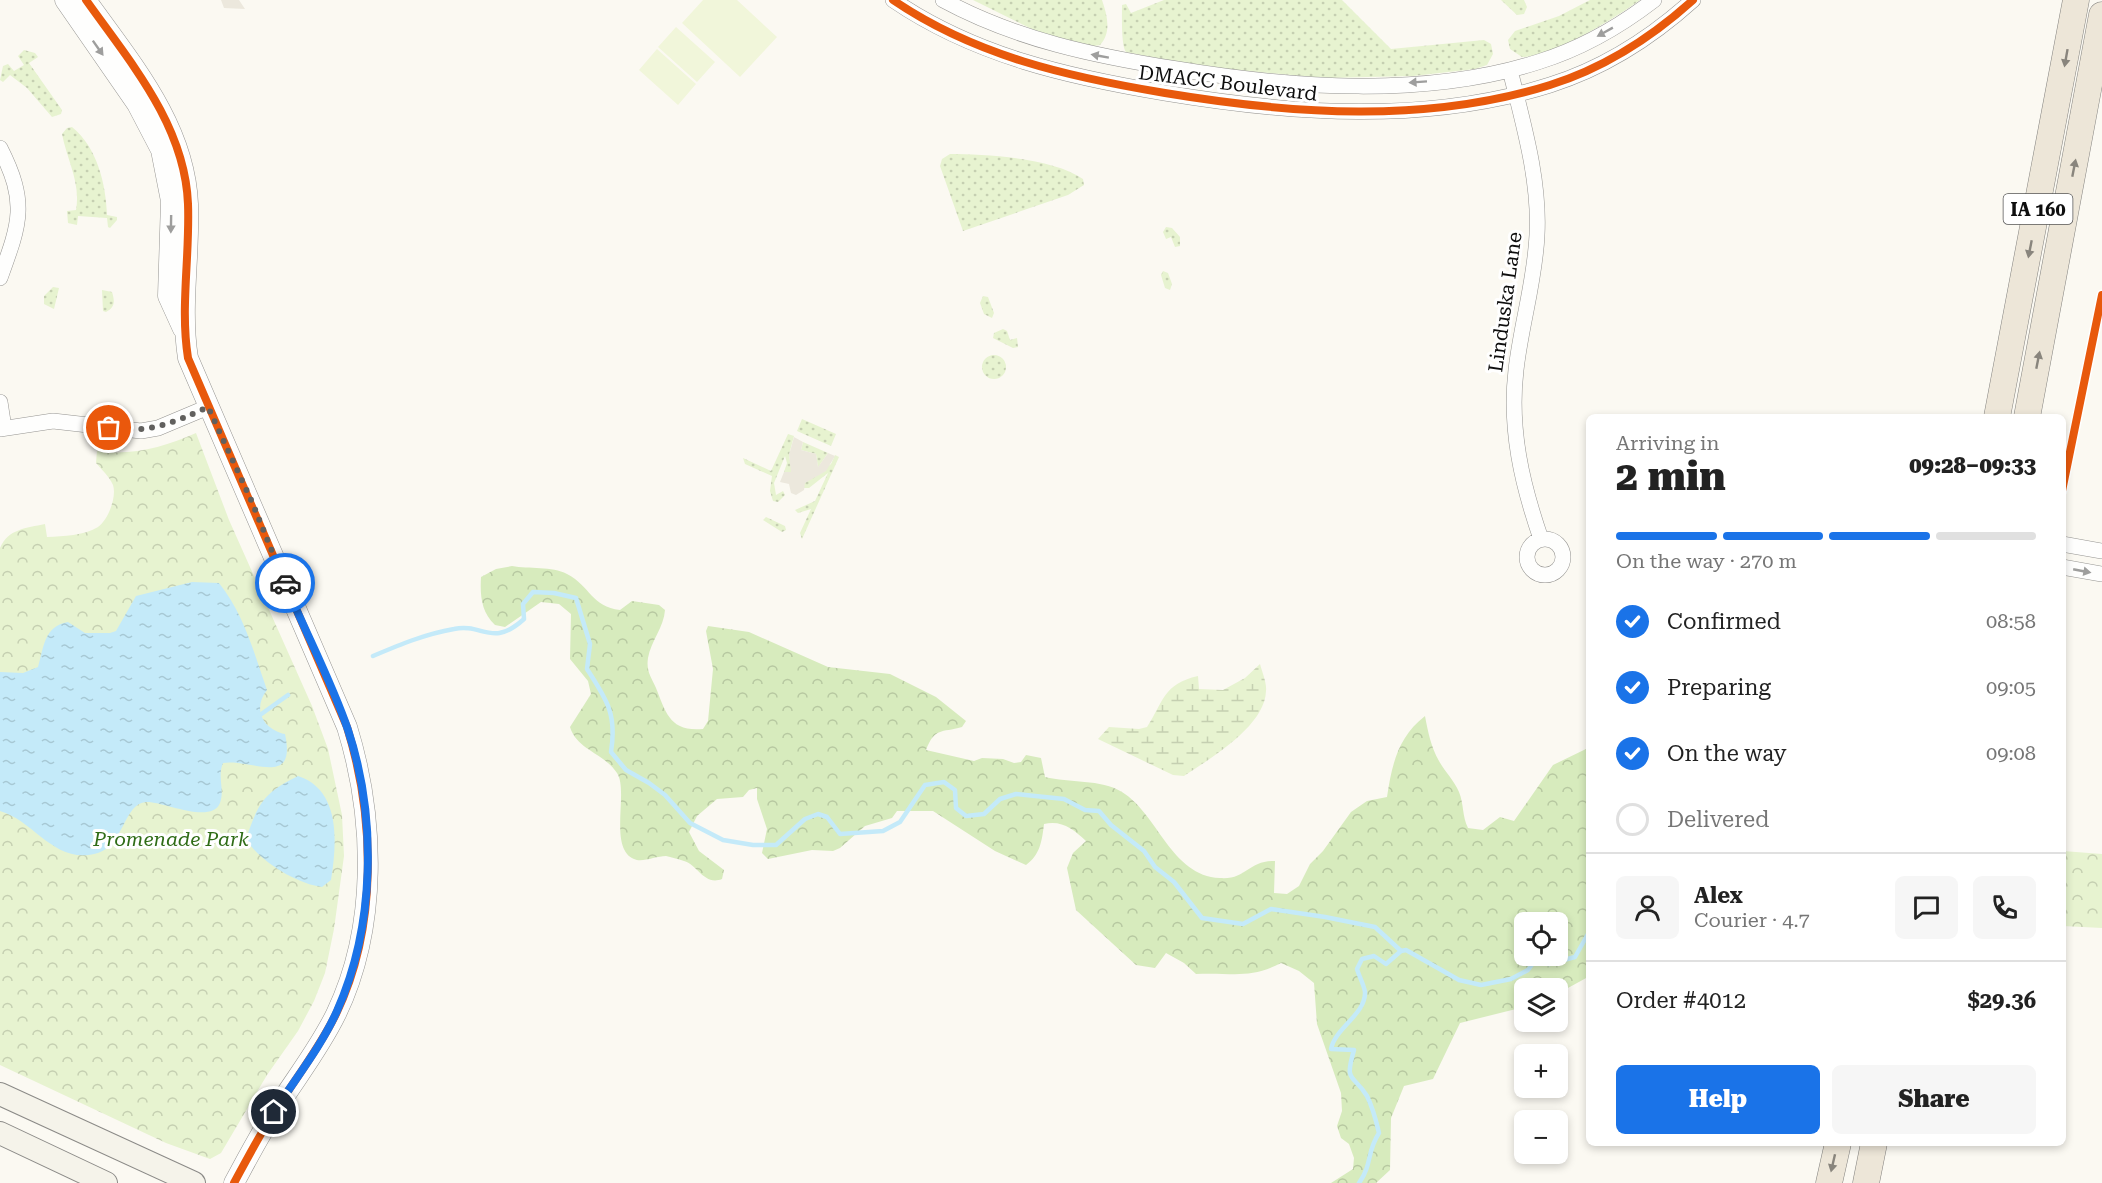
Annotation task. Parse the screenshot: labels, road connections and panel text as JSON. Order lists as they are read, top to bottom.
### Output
{
  "streets": {
    "main road": ["IA 160"],
    "street": ["DMACC Boulevard", "Linduska Lane"]
  },
  "crossings": [
    ["DMACC Boulevard", "Linduska Lane"]
  ],
  "parks": ["Promenade Park"],
  "page": {
    "heading": ["2 min", "Arriving in", "09:28–09:33"],
    "panel": [
      "Alex",
      "Courier · 4.7",
      "Order #4012",
      "$29.36"
    ],
    "bar": "On the way · 270 m",
    "list": [
      ["Confirmed", "08:58"],
      ["Preparing", "09:05"],
      ["On the way", "09:08"],
      "Delivered"
    ],
    "map_buttons": ["+", "−"],
    "buttons": ["Help", "Share"]
  }
}
